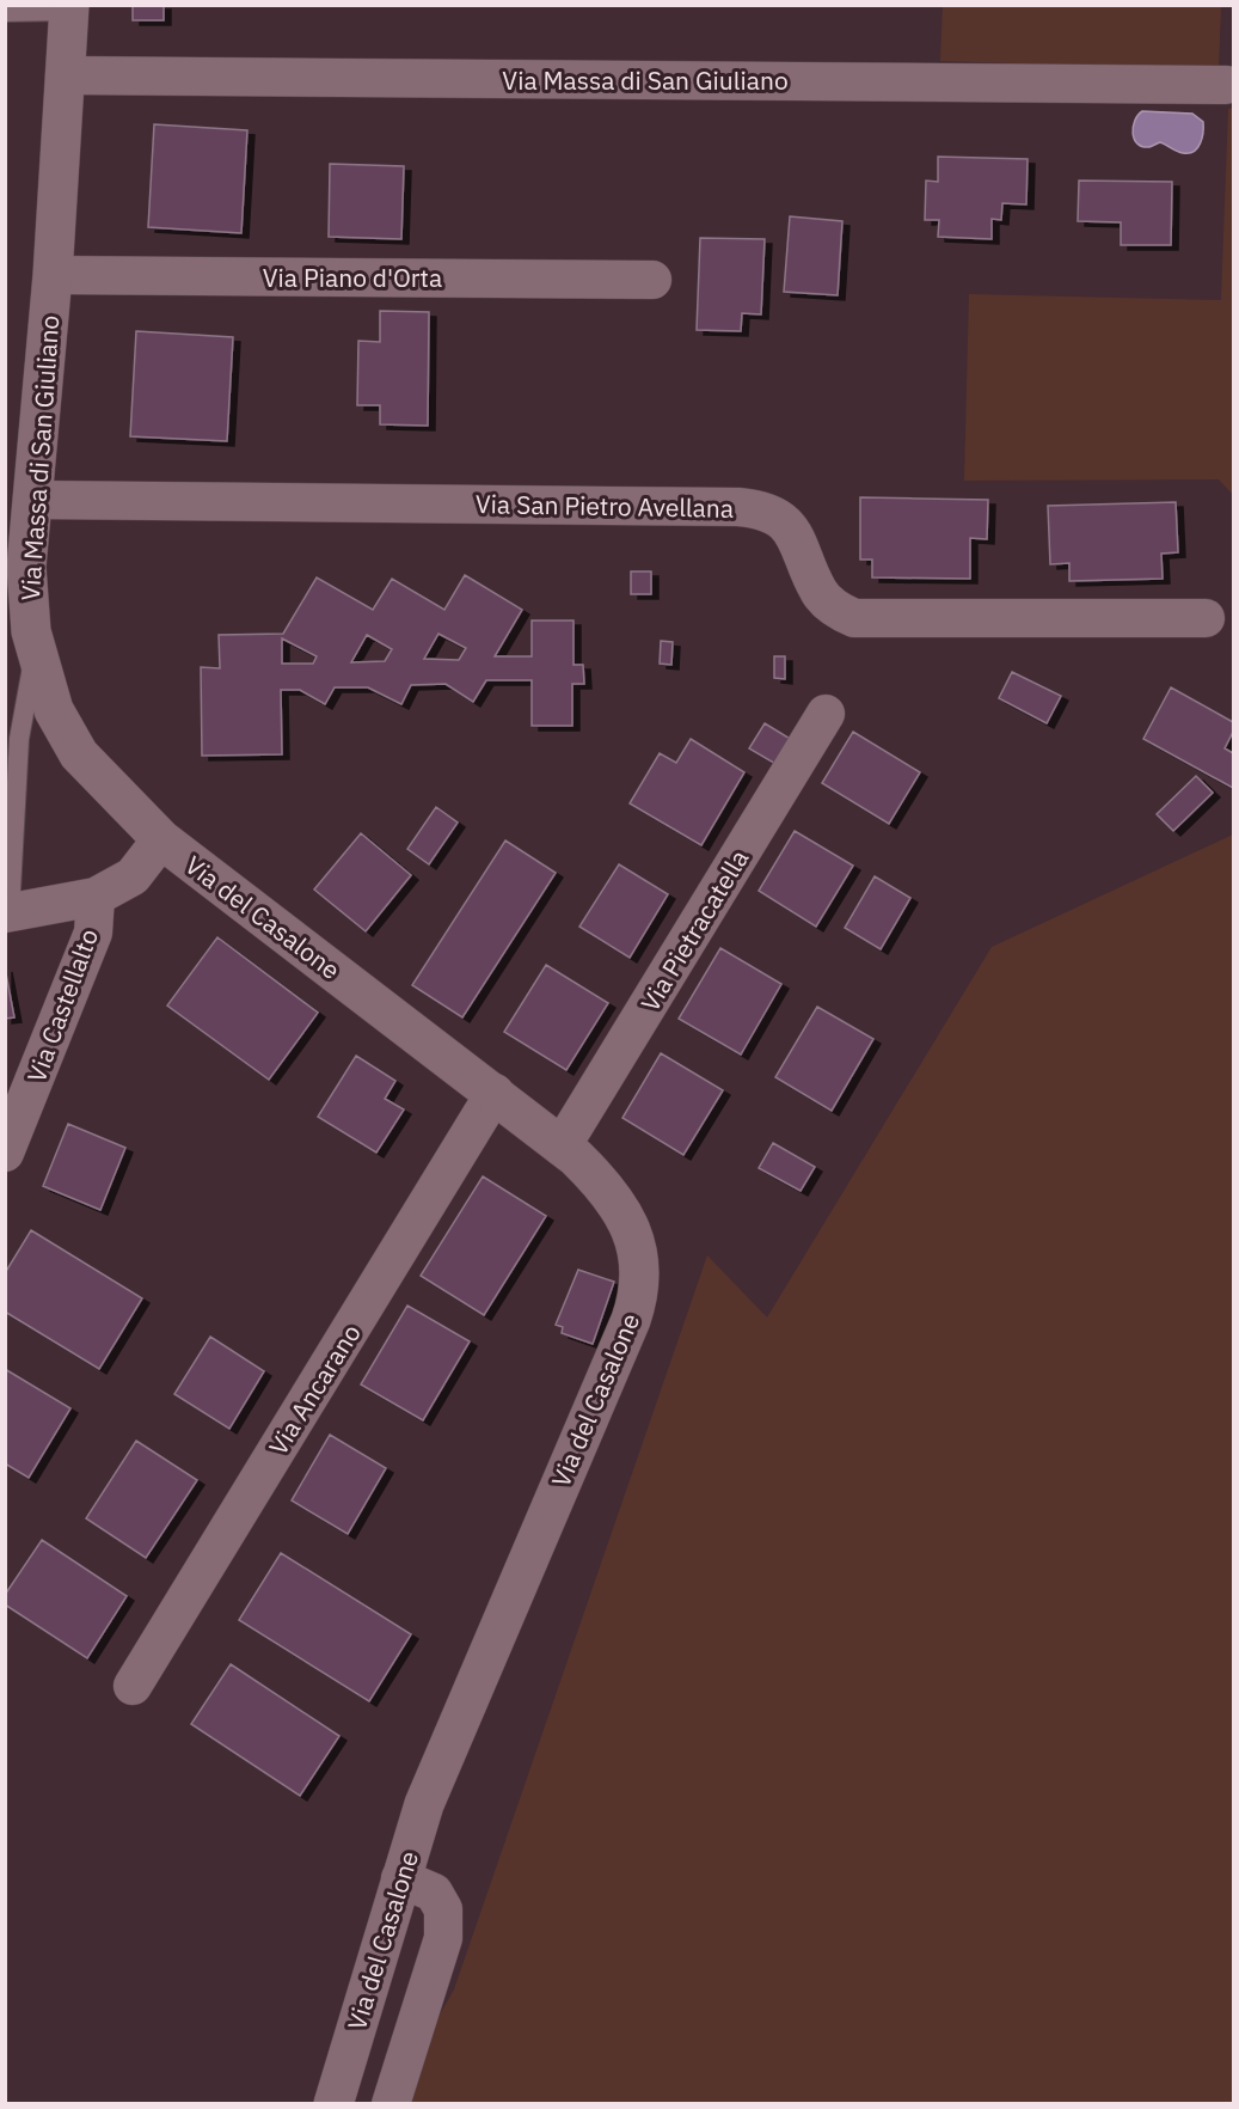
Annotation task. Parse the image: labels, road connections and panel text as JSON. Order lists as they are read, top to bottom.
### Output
{
  "streets": {
    "street": [
      "Via Massa di San Giuliano",
      "Via Piano d'Orta",
      "Via San Pietro Avellana",
      "Via del Casalone",
      "Via Pietracatella",
      "Via Castellalto",
      "Via Ancarano"
    ]
  },
  "crossings": [
    ["Via Massa di San Giuliano", "Via Piano d'Orta"],
    ["Via Massa di San Giuliano", "Via San Pietro Avellana"],
    ["Via Massa di San Giuliano", "Via del Casalone"],
    ["Via del Casalone", "Via Pietracatella"],
    ["Via del Casalone", "Via Ancarano"]
  ]
}
